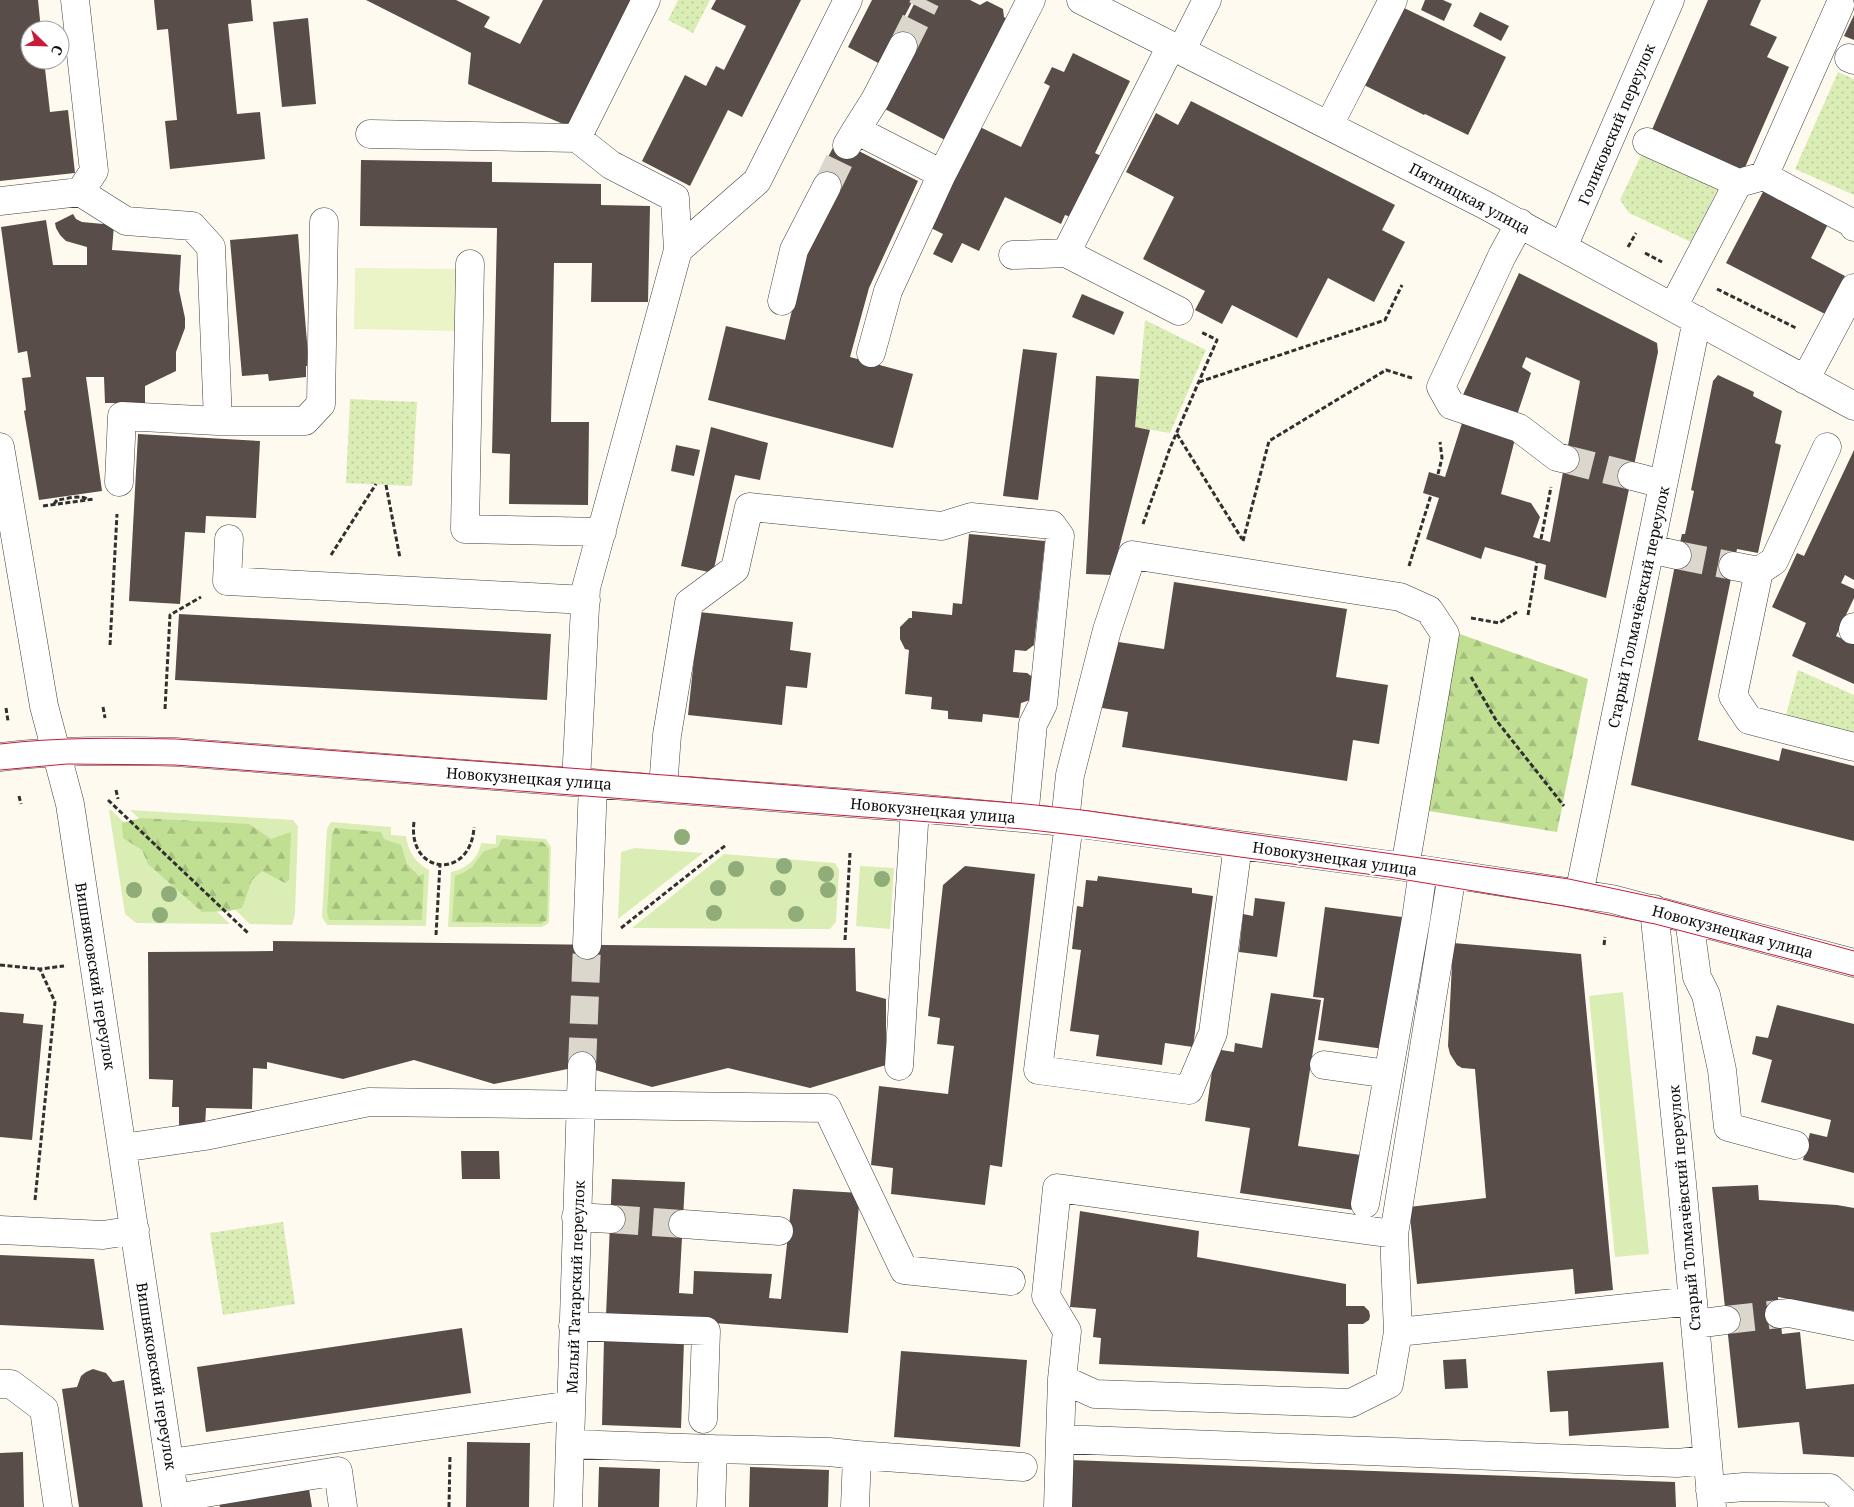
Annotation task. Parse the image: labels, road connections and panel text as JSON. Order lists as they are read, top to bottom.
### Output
{
  "streets": {
    "street": [
      "Голиковский переулок",
      "Пятницкая улица",
      "Старый Толмачёвский переулок",
      "Новокузнецкая улица",
      "Вишняковский переулок",
      "Малый Татарский переулок"
    ]
  },
  "crossings": [
    ["Голиковский переулок", "Пятницкая улица"],
    ["Пятницкая улица", "Старый Толмачёвский переулок"],
    ["Старый Толмачёвский переулок", "Новокузнецкая улица"],
    ["Новокузнецкая улица", "Вишняковский переулок"]
  ],
  "north": "bottom right"
}
